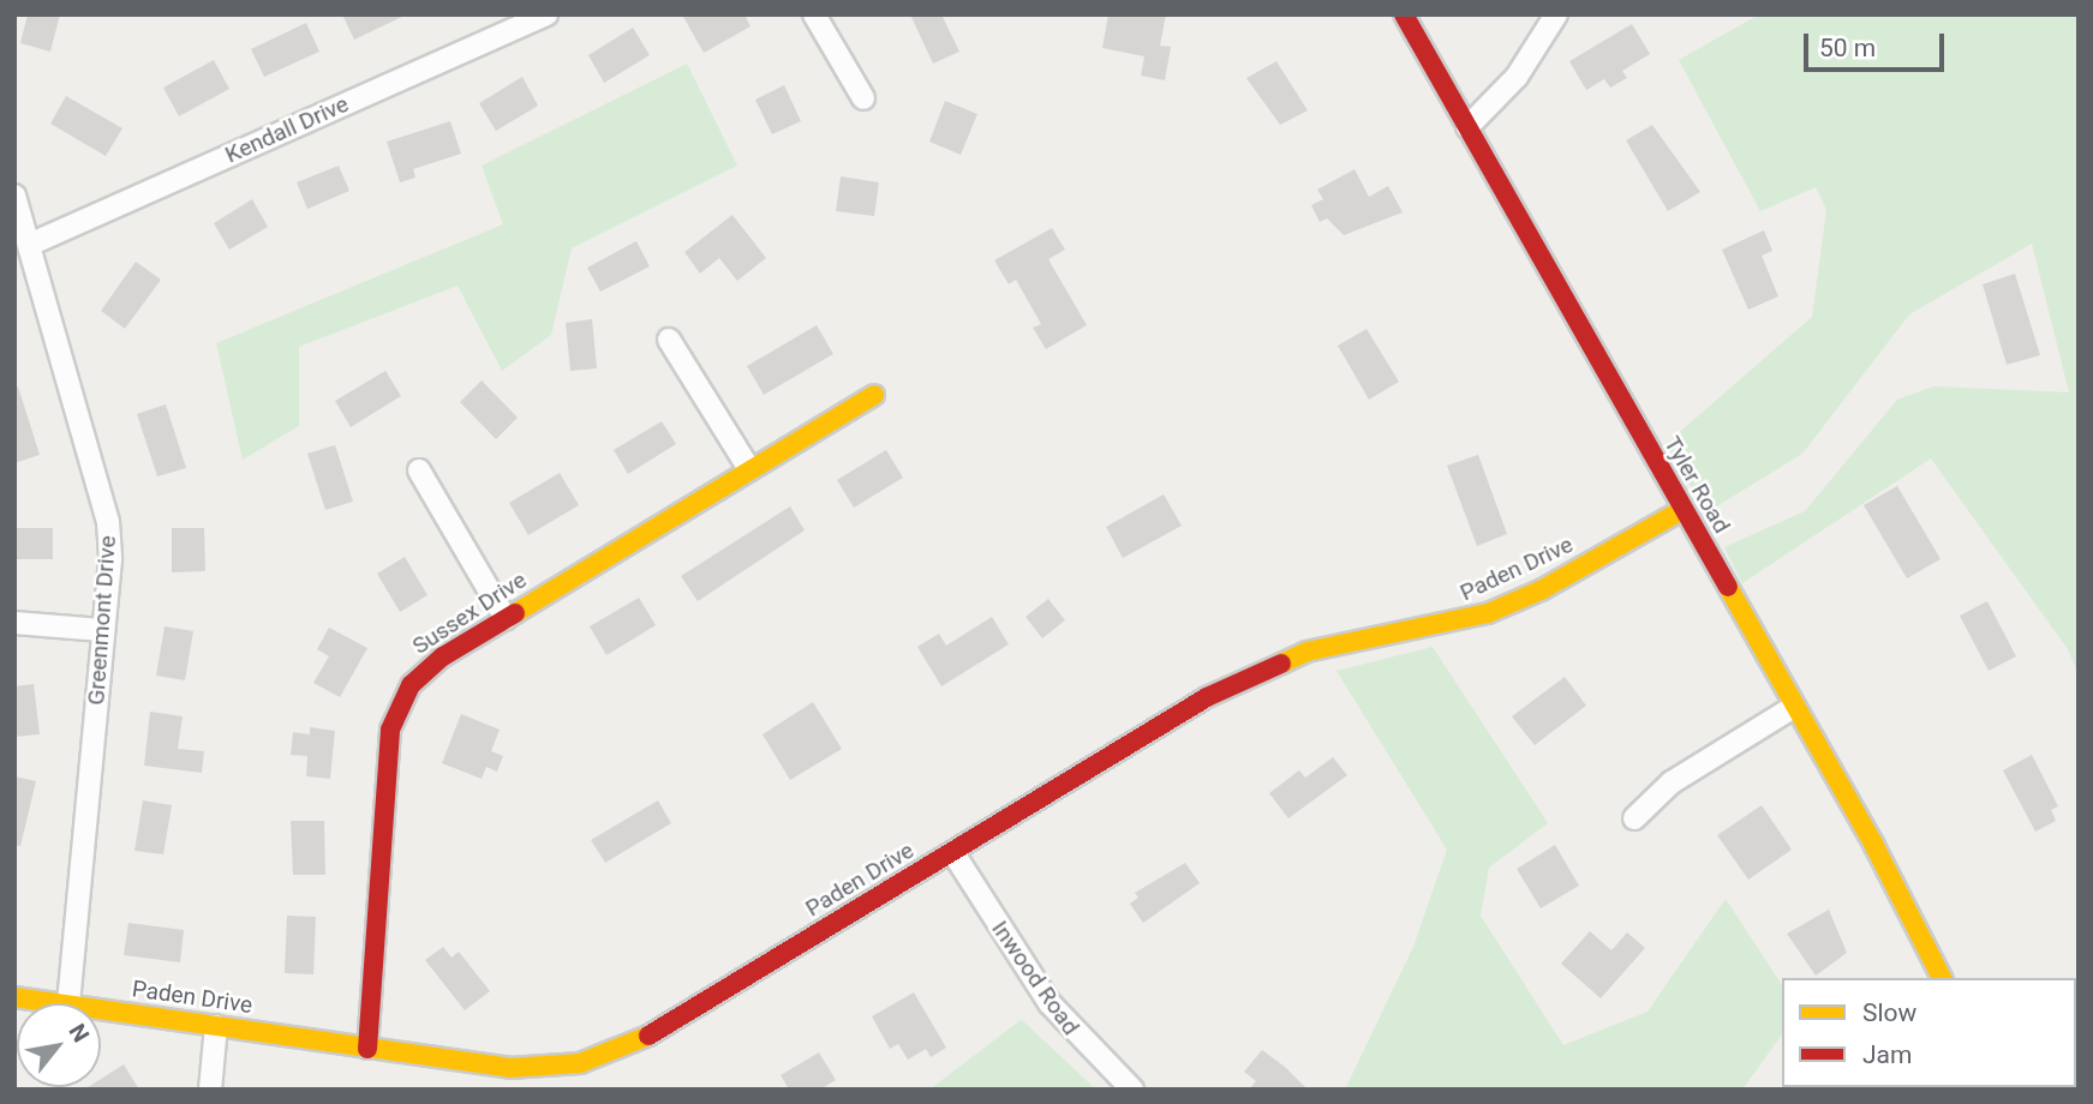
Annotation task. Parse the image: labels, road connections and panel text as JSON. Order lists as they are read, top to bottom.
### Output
{
  "streets": {
    "street": [
      "Kendall Drive",
      "Tyler Road",
      "Paden Drive",
      "Sussex Drive",
      "Greenmont Drive",
      "Inwood Road"
    ]
  },
  "crossings": [
    ["Kendall Drive", "Greenmont Drive"],
    ["Tyler Road", "Paden Drive"],
    ["Paden Drive", "Sussex Drive"],
    ["Paden Drive", "Inwood Road"]
  ],
  "legend": ["Slow", "Jam"],
  "scale_bar": "50 m",
  "north": "top right"
}
